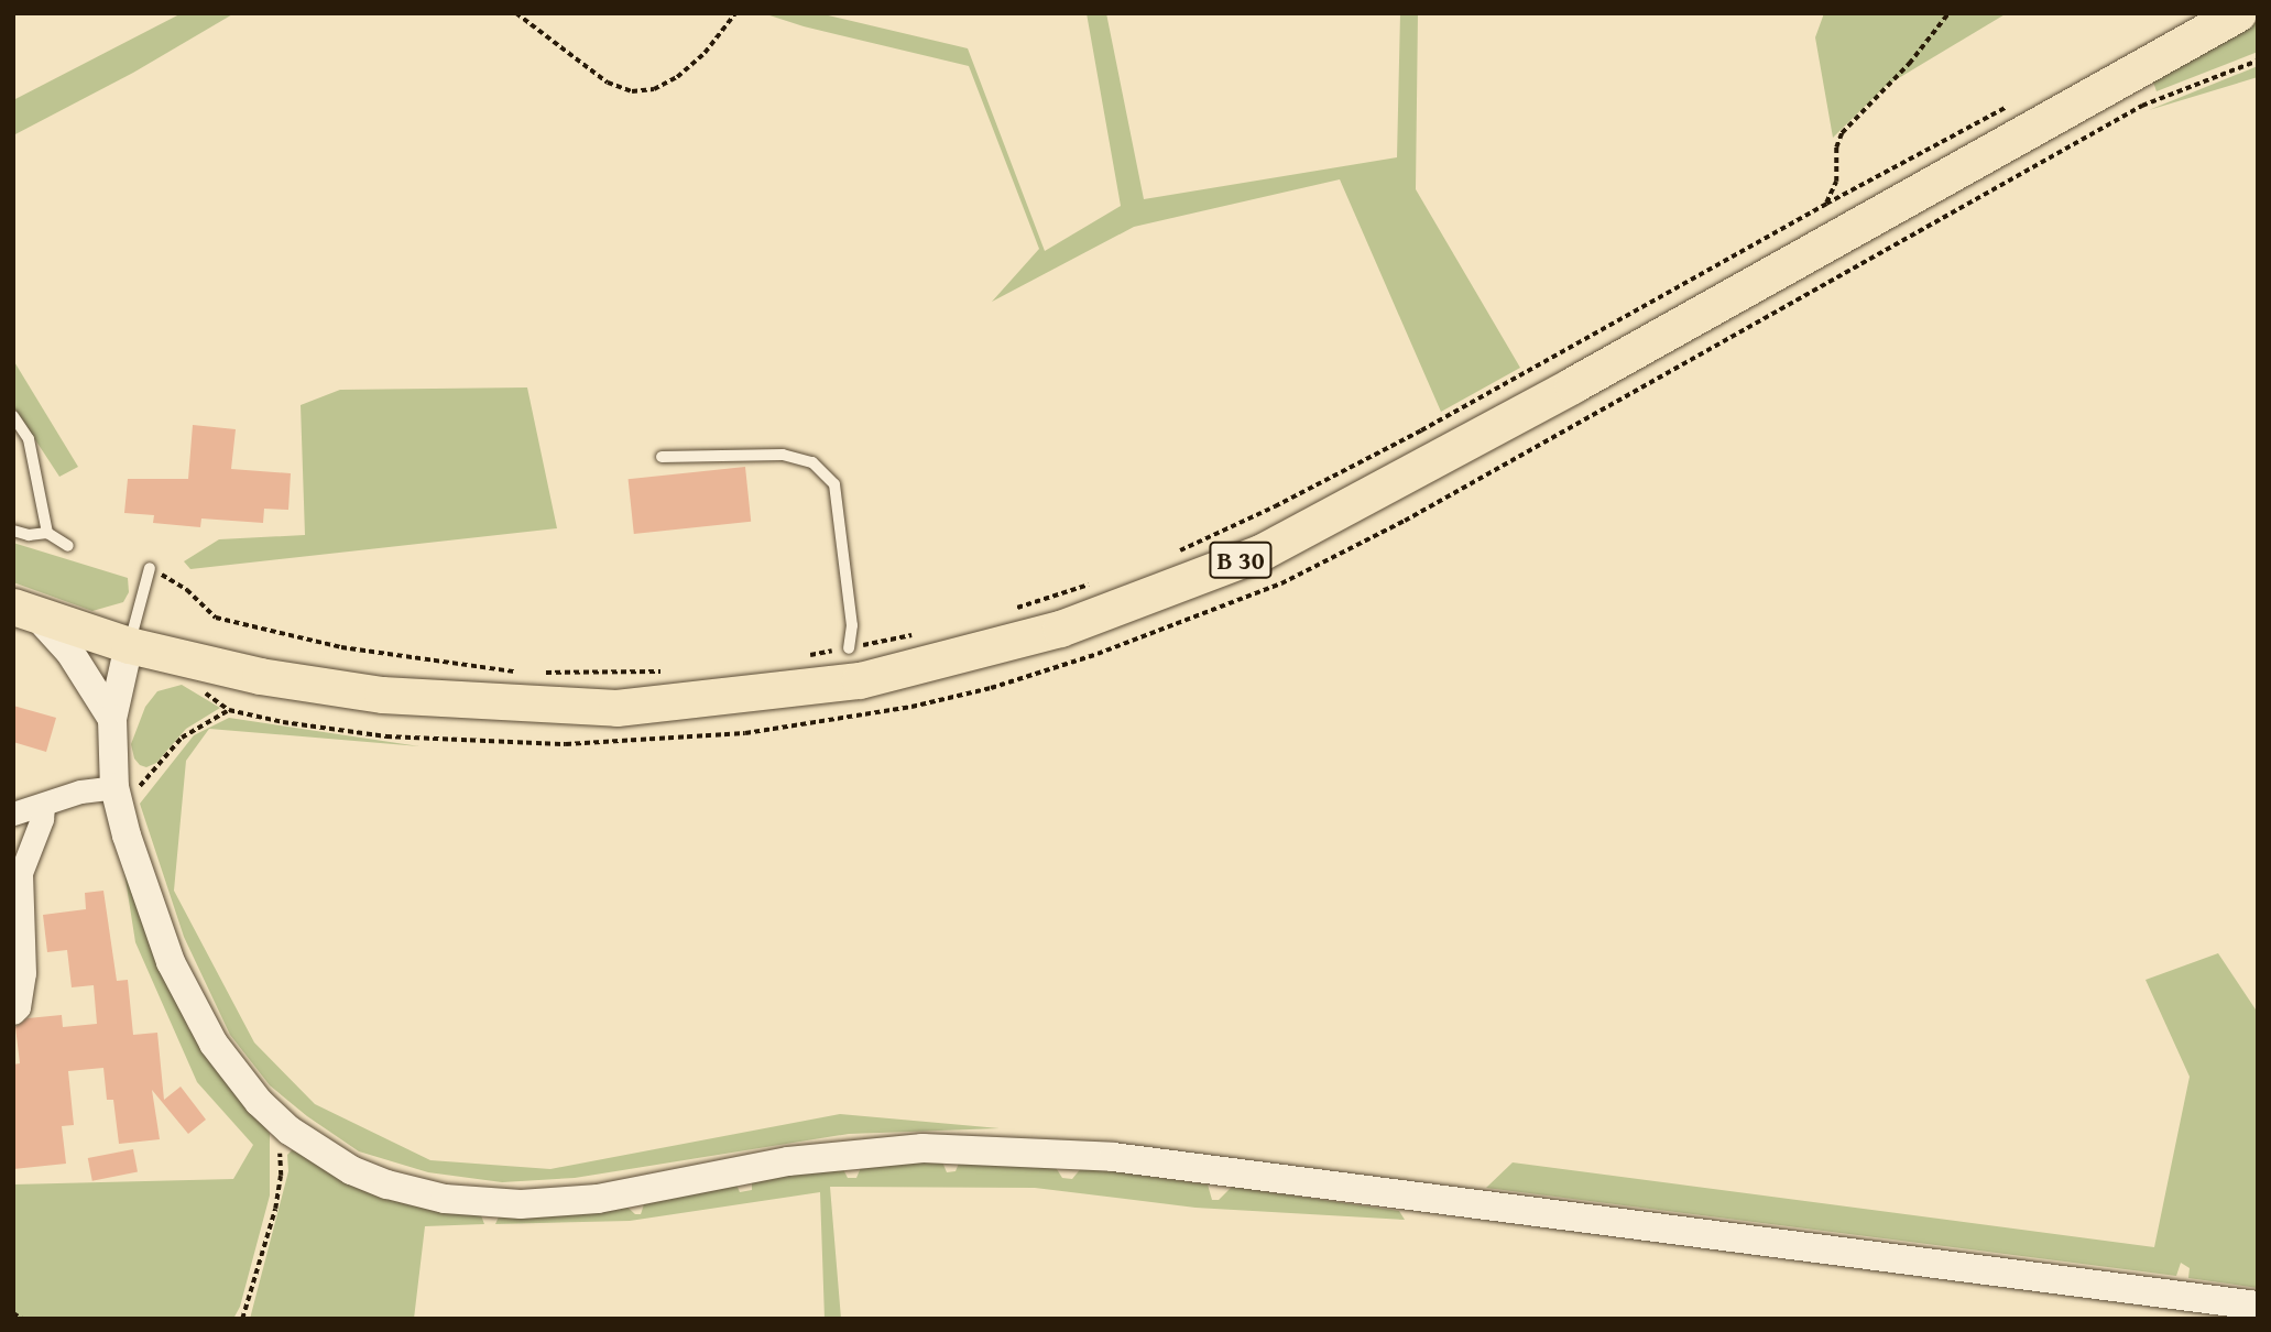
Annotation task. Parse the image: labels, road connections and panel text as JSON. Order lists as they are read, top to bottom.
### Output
{
  "streets": {
    "main road": ["B 30"]
  }
}
